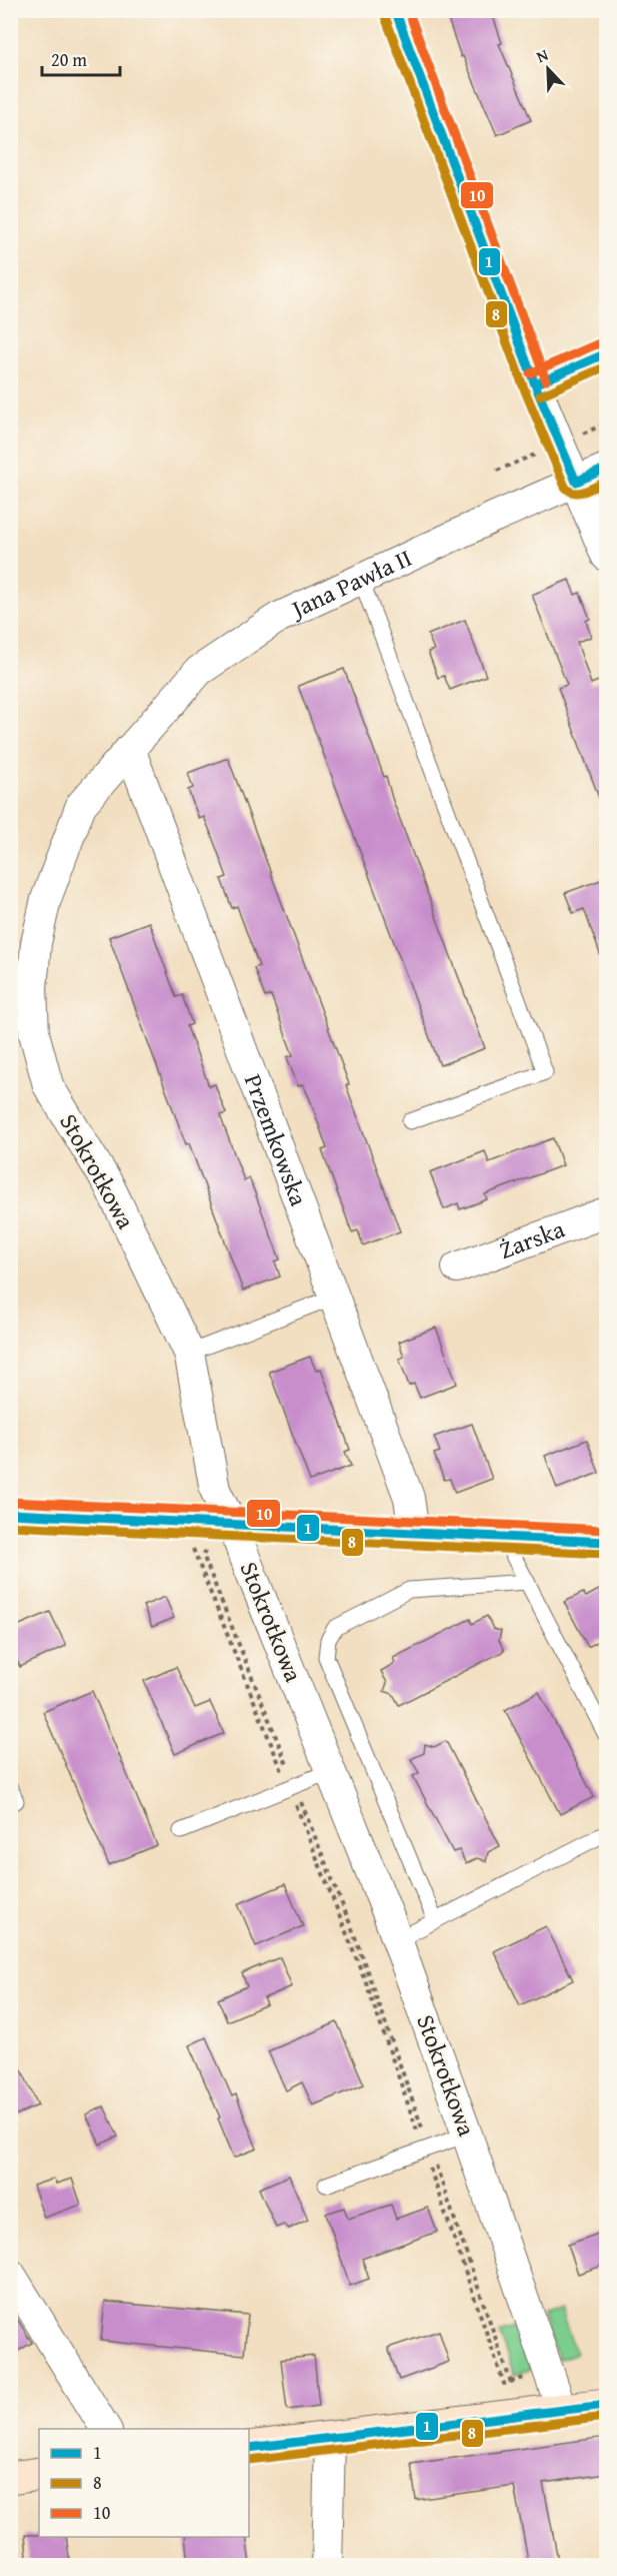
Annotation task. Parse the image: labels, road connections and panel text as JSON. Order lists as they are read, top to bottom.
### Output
{
  "streets": {
    "street": [
      "Jana Pawła II",
      "Przemkowska",
      "Stokrotkowa",
      "Żarska"
    ]
  },
  "crossings": [
    ["Jana Pawła II", "Przemkowska"],
    ["Jana Pawła II", "Stokrotkowa"],
    ["Przemkowska", "Stokrotkowa"]
  ],
  "lines": ["transit line 1", "transit line 10", "transit line 8"],
  "legend": ["1", "8", "10"],
  "scale_bar": "20 m",
  "north": "top left"
}
